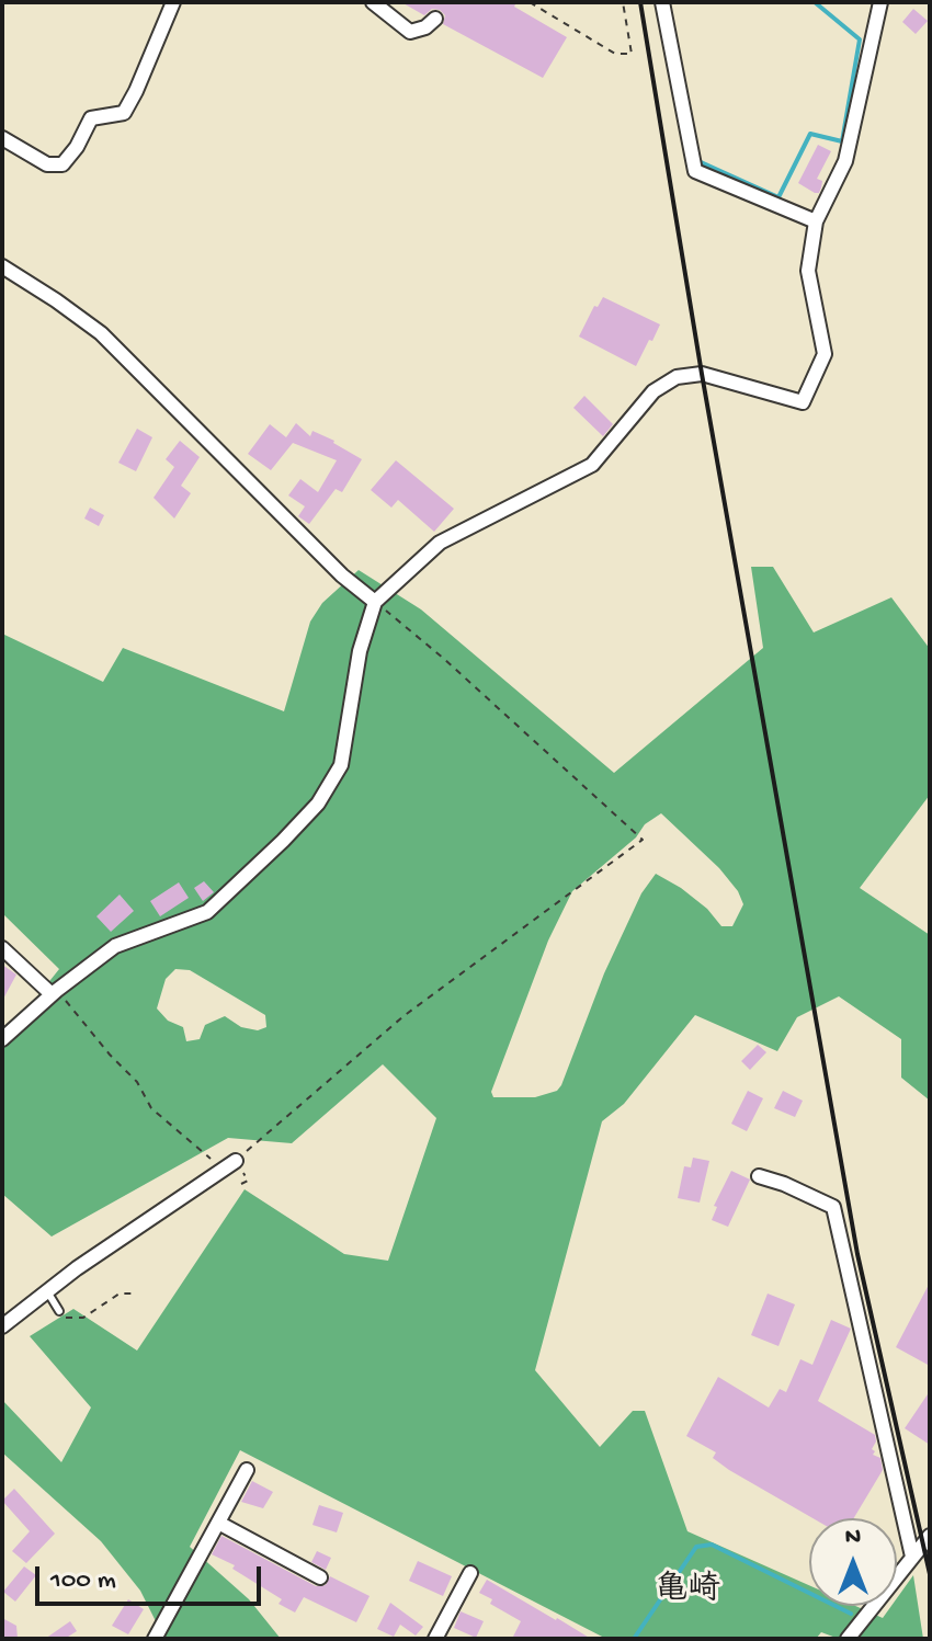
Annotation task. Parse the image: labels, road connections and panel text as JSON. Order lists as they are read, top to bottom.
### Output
{
  "districts": ["亀崎"],
  "scale_bar": "100 m",
  "north": "top"
}
